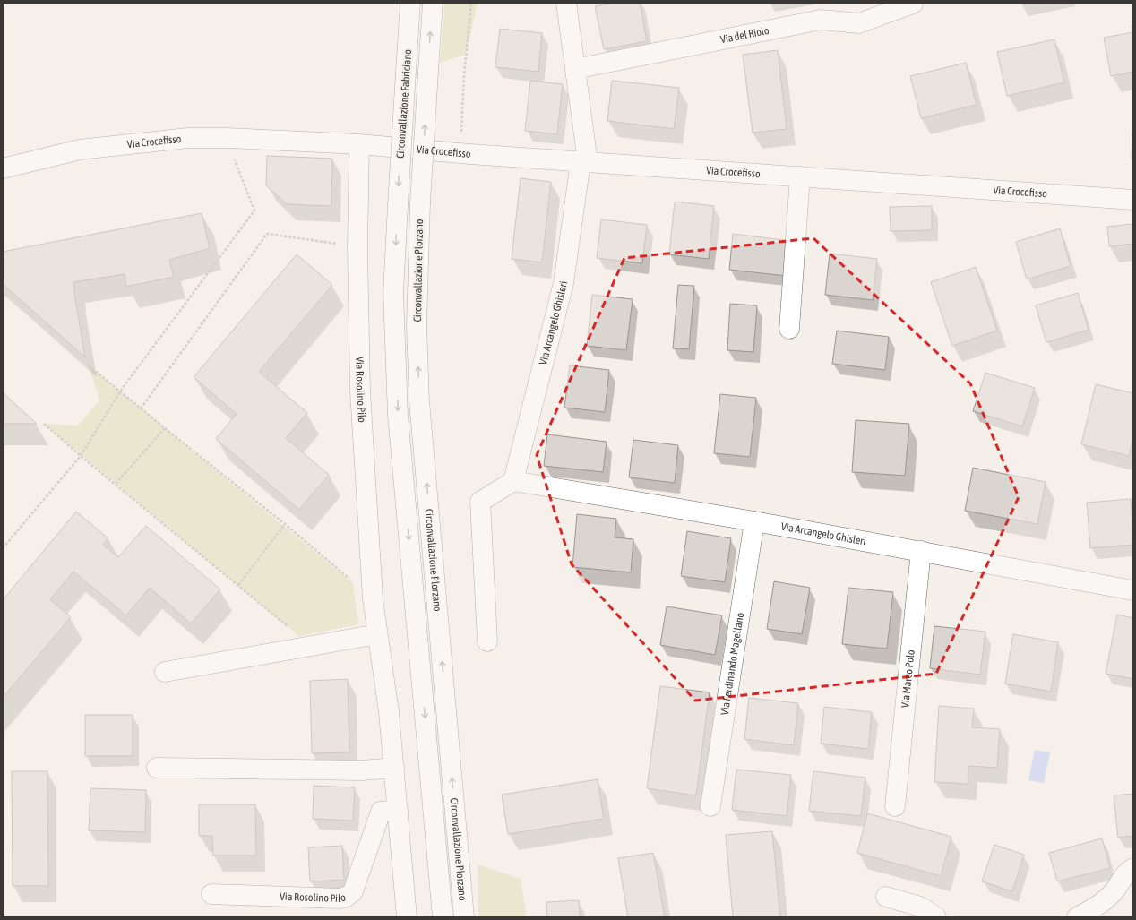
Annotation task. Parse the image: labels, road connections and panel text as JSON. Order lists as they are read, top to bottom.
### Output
{
  "streets": {
    "main road": [
      "Via del Riolo",
      "Circonvallazione Fabriciano",
      "Via Crocefisso",
      "Circonvallazione Plorzano",
      "Via Arcangelo Ghisleri",
      "Via Rosolino Pilo",
      "Via Ferdinando Magellano",
      "Via Marco Polo"
    ]
  },
  "crossings": [
    ["Circonvallazione Fabriciano", "Circonvallazione Plorzano"],
    ["Via Crocefisso", "Via Arcangelo Ghisleri"],
    ["Via Crocefisso", "Via Rosolino Pilo"],
    ["Via Arcangelo Ghisleri", "Via Ferdinando Magellano"],
    ["Via Arcangelo Ghisleri", "Via Marco Polo"]
  ]
}
